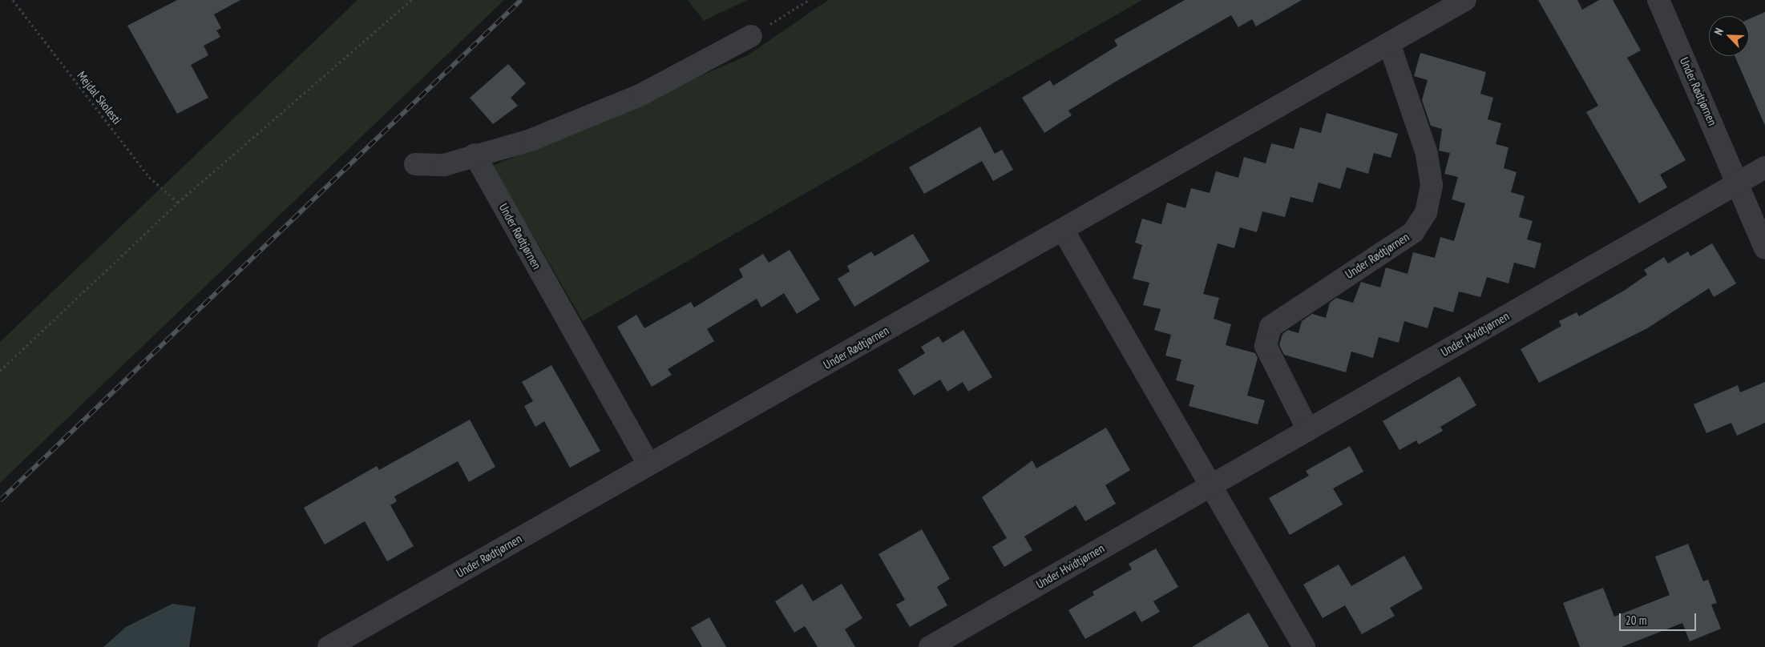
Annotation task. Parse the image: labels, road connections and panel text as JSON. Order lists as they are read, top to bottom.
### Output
{
  "streets": {
    "street": ["Under Rødtjørnen", "Under Hvidtjørnen"],
    "path": ["Mejdal Skolesti"]
  },
  "crossings": [
    ["Under Rødtjørnen", "Under Hvidtjørnen"]
  ],
  "scale_bar": "20 m",
  "north": "top left"
}
